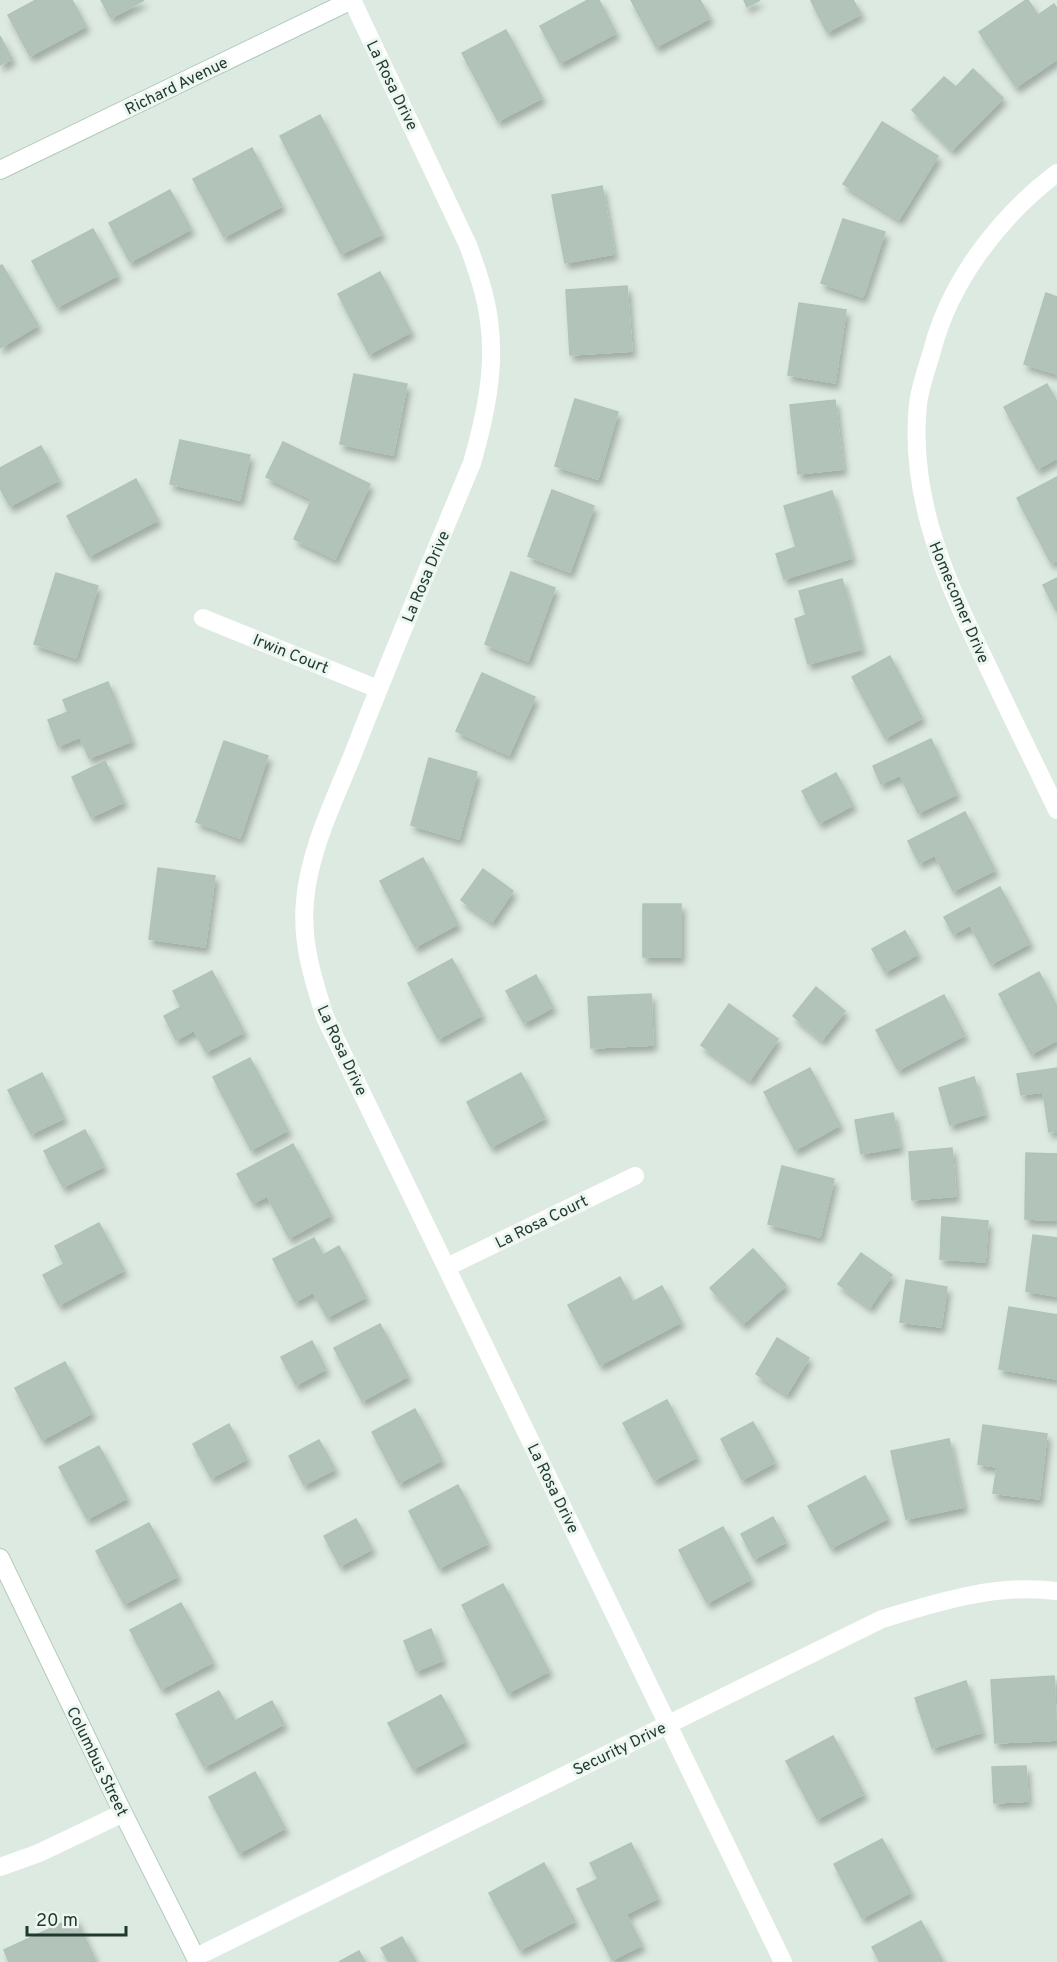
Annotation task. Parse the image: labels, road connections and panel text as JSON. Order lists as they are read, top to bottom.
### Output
{
  "streets": {
    "street": [
      "Richard Avenue",
      "La Rosa Drive",
      "Homecomer Drive",
      "Irwin Court",
      "La Rosa Court",
      "Security Drive",
      "Columbus Street"
    ]
  },
  "crossings": [
    ["Richard Avenue", "La Rosa Drive"],
    ["La Rosa Drive", "Irwin Court"],
    ["La Rosa Drive", "La Rosa Court"],
    ["La Rosa Drive", "Security Drive"],
    ["Security Drive", "Columbus Street"]
  ],
  "scale_bar": "20 m"
}
